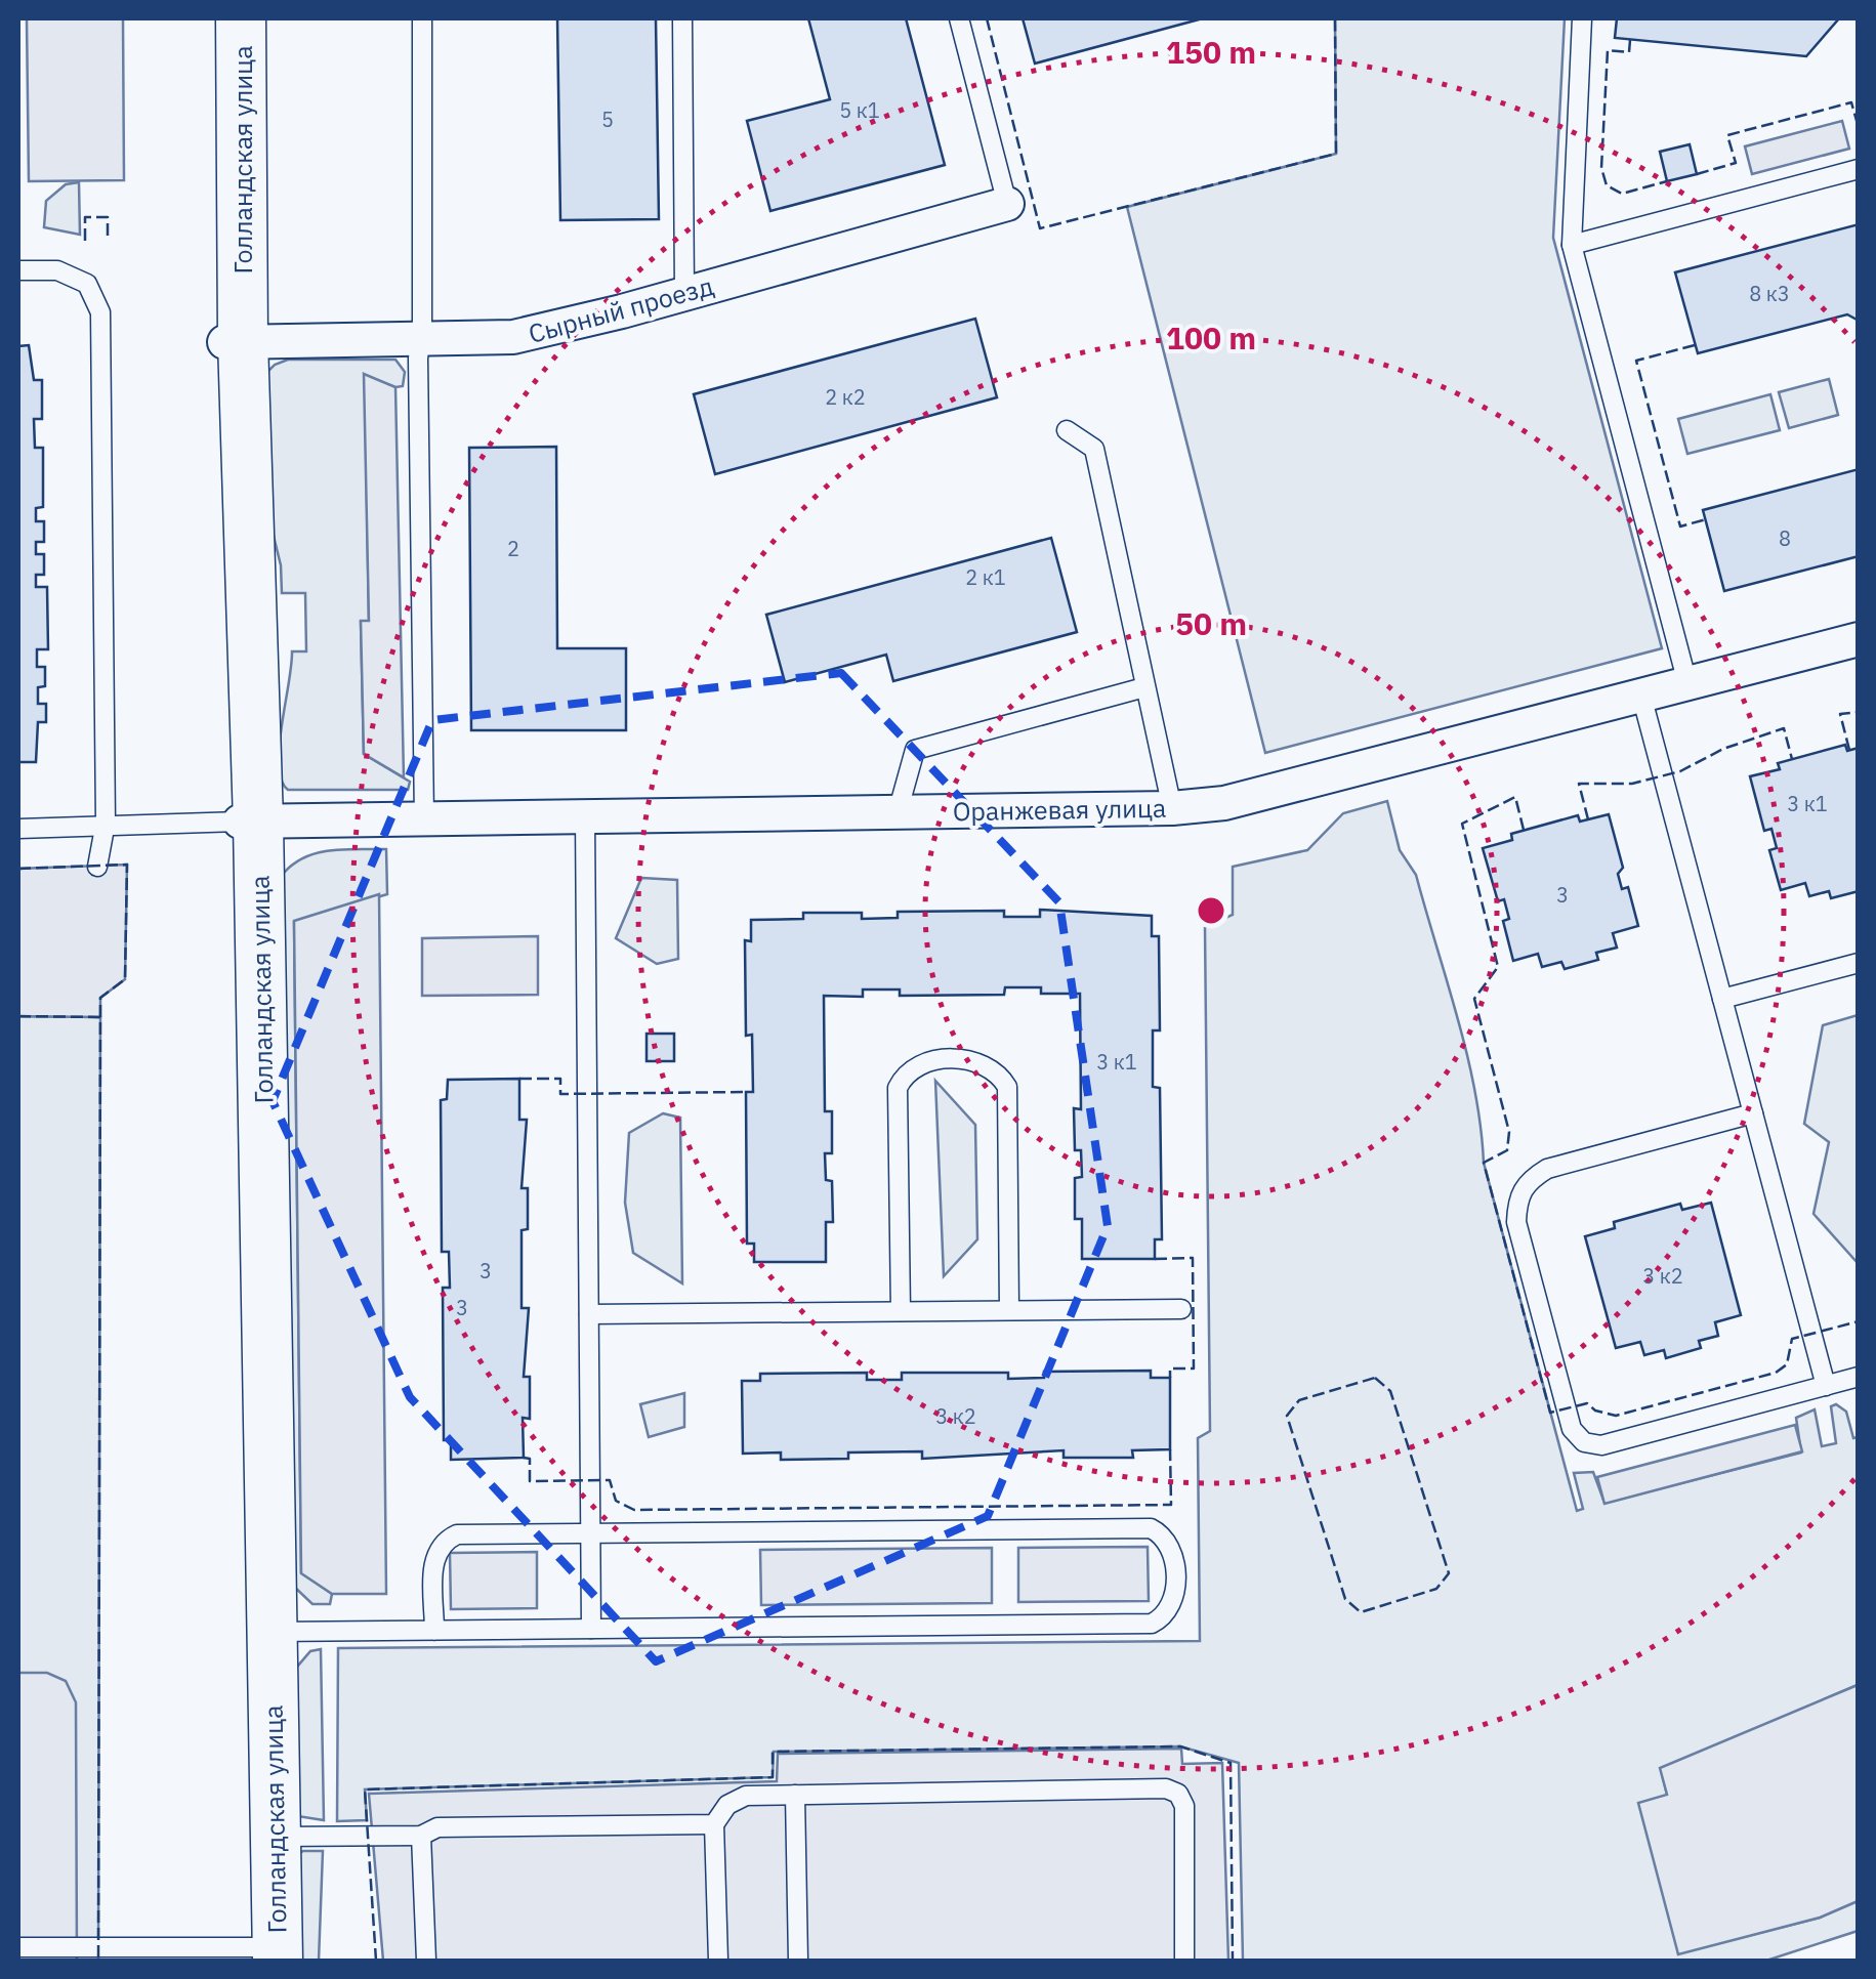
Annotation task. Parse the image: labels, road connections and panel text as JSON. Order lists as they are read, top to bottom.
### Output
{
  "streets": {
    "street": ["Голландская улица", "Сырный проезд", "Оранжевая улица"]
  },
  "crossings": [
    ["Голландская улица", "Сырный проезд"],
    ["Голландская улица", "Оранжевая улица"]
  ],
  "house_numbers": [
    "5 к1",
    "5",
    "8 к3",
    "2 к2",
    "8",
    "2",
    "2 к1",
    "3 к1",
    "3",
    "3 к1",
    "3",
    "3 к2",
    "3",
    "3 к2"
  ],
  "rings": ["150 m", "100 m", "50 m"]
}
